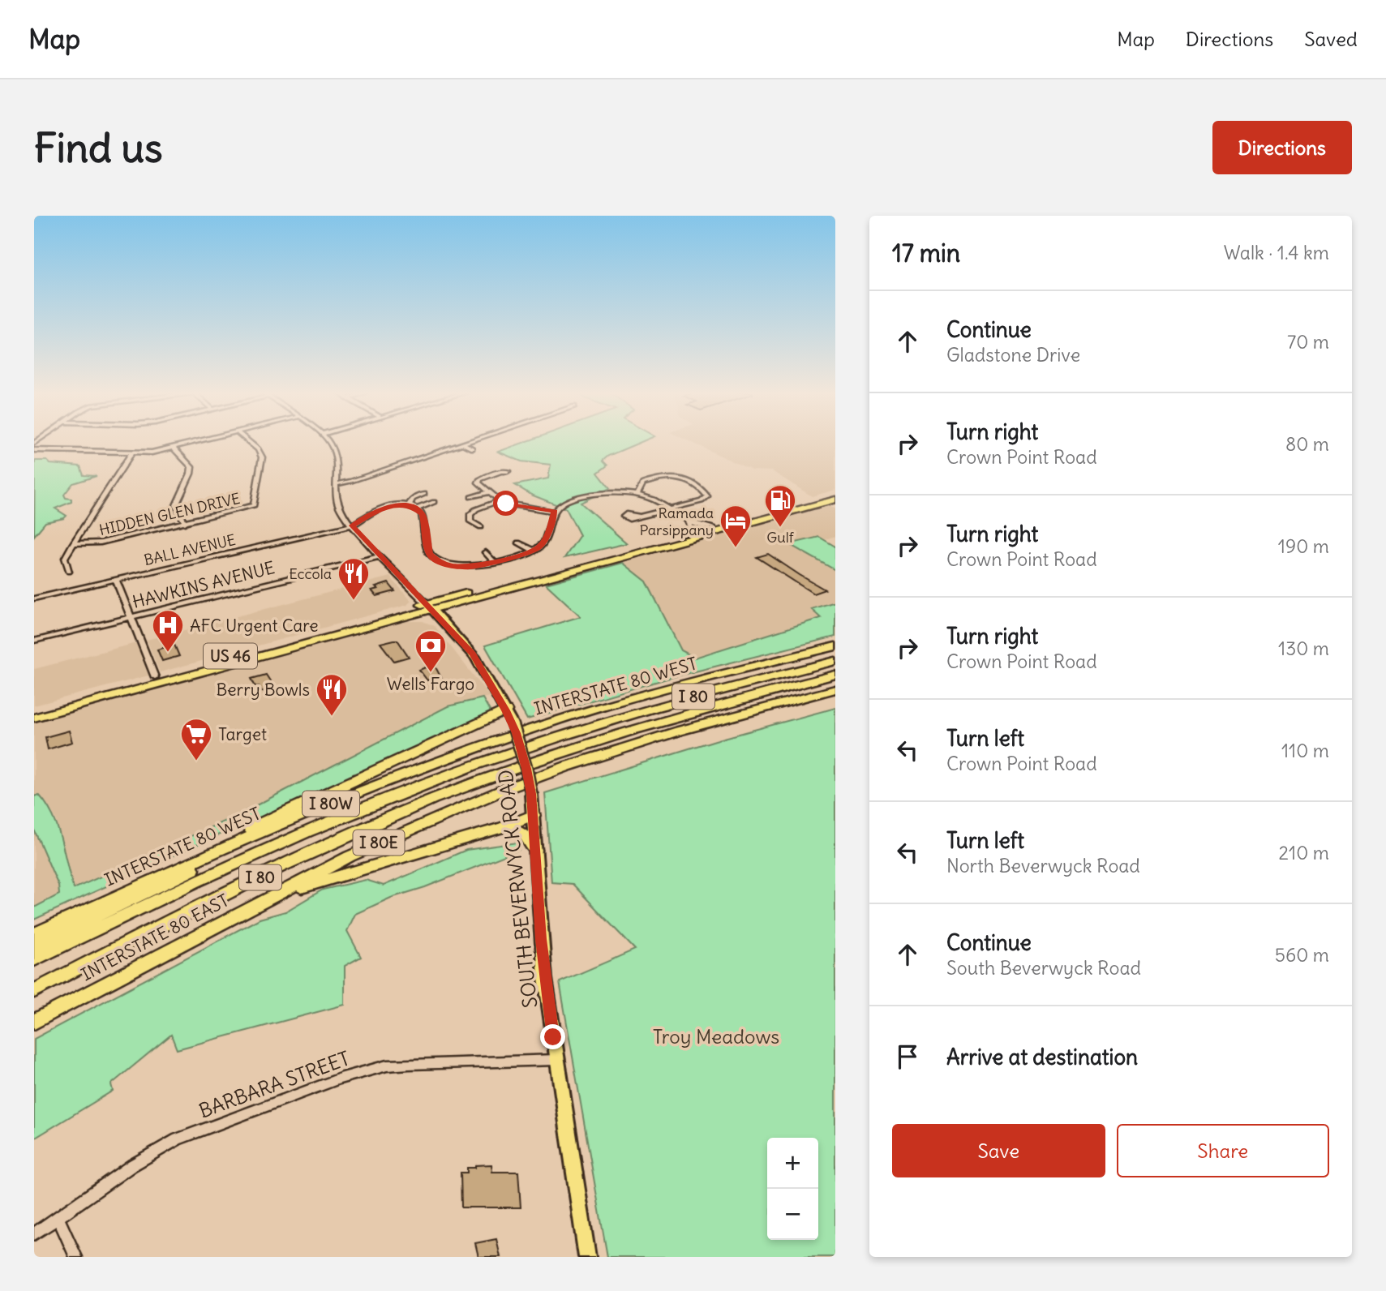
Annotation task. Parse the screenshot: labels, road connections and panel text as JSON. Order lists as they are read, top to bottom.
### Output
{
  "streets": {
    "highway": [
      "US 46",
      "INTERSTATE 80 WEST",
      "I 80",
      "I 80W",
      "I 80E",
      "INTERSTATE 80 EAST"
    ],
    "main road": ["SOUTH BEVERWYCK ROAD"],
    "street": [
      "HIDDEN GLEN DRIVE",
      "BALL AVENUE",
      "HAWKINS AVENUE",
      "BARBARA STREET"
    ]
  },
  "crossings": [
    ["US 46", "SOUTH BEVERWYCK ROAD"],
    ["SOUTH BEVERWYCK ROAD", "BARBARA STREET"]
  ],
  "parks": ["Troy Meadows"],
  "places": {
    "fuel station": ["Gulf"],
    "hotel": ["Ramada Parsippany"],
    "restaurant": ["Eccola", "Berry Bowls"],
    "hospital": ["AFC Urgent Care"],
    "bank": ["Wells Fargo"],
    "supermarket": ["Target"]
  },
  "page": {
    "header": "Map",
    "nav": ["Map", "Directions", "Saved"],
    "buttons": [
      "Directions",
      ["Save", "Share"]
    ],
    "title": "Find us",
    "heading": ["17 min", "Walk · 1.4 km"],
    "list": [
      ["Continue", "Gladstone Drive", "70 m"],
      ["Turn right", "Crown Point Road", "80 m"],
      ["Turn right", "Crown Point Road", "190 m"],
      ["Turn right", "Crown Point Road", "130 m"],
      ["Turn left", "Crown Point Road", "110 m"],
      ["Turn left", "North Beverwyck Road", "210 m"],
      ["Continue", "South Beverwyck Road", "560 m"],
      "Arrive at destination"
    ],
    "map_buttons": ["+", "−"]
  }
}
